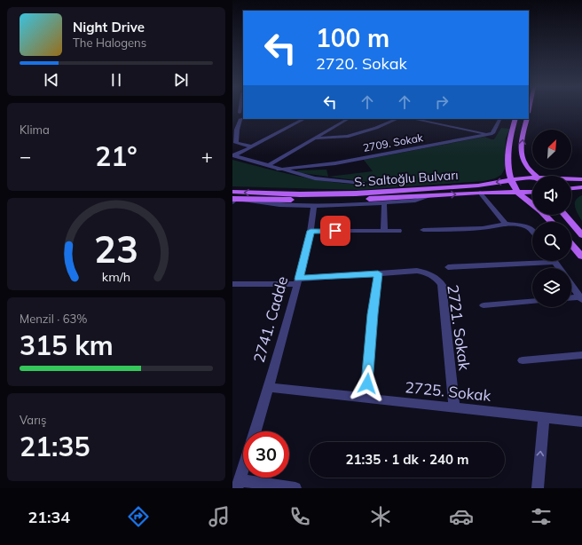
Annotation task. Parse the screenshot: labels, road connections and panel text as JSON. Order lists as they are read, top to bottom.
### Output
{
  "streets": {
    "main road": ["S. Saltoğlu Bulvarı"],
    "street": [
      "2709. Sokak",
      "2741. Cadde",
      "2721. Sokak",
      "2725. Sokak"
    ]
  },
  "crossings": [
    ["2741. Cadde", "2725. Sokak"],
    ["2721. Sokak", "2725. Sokak"]
  ],
  "north": "top right",
  "page": {
    "turn": ["100 m", "2720. Sokak"],
    "song": ["Night Drive", "The Halogens"],
    "tile": [
      "Klima",
      ["Menzil · 63%", "315 km"],
      ["Varış", "21:35"]
    ],
    "heat": ["−", "21°", "+"],
    "limit": "30",
    "trip": "21:35 · 1 dk · 240 m",
    "tabs": "21:34",
    "gauge": ["23", "km/h"]
  }
}
